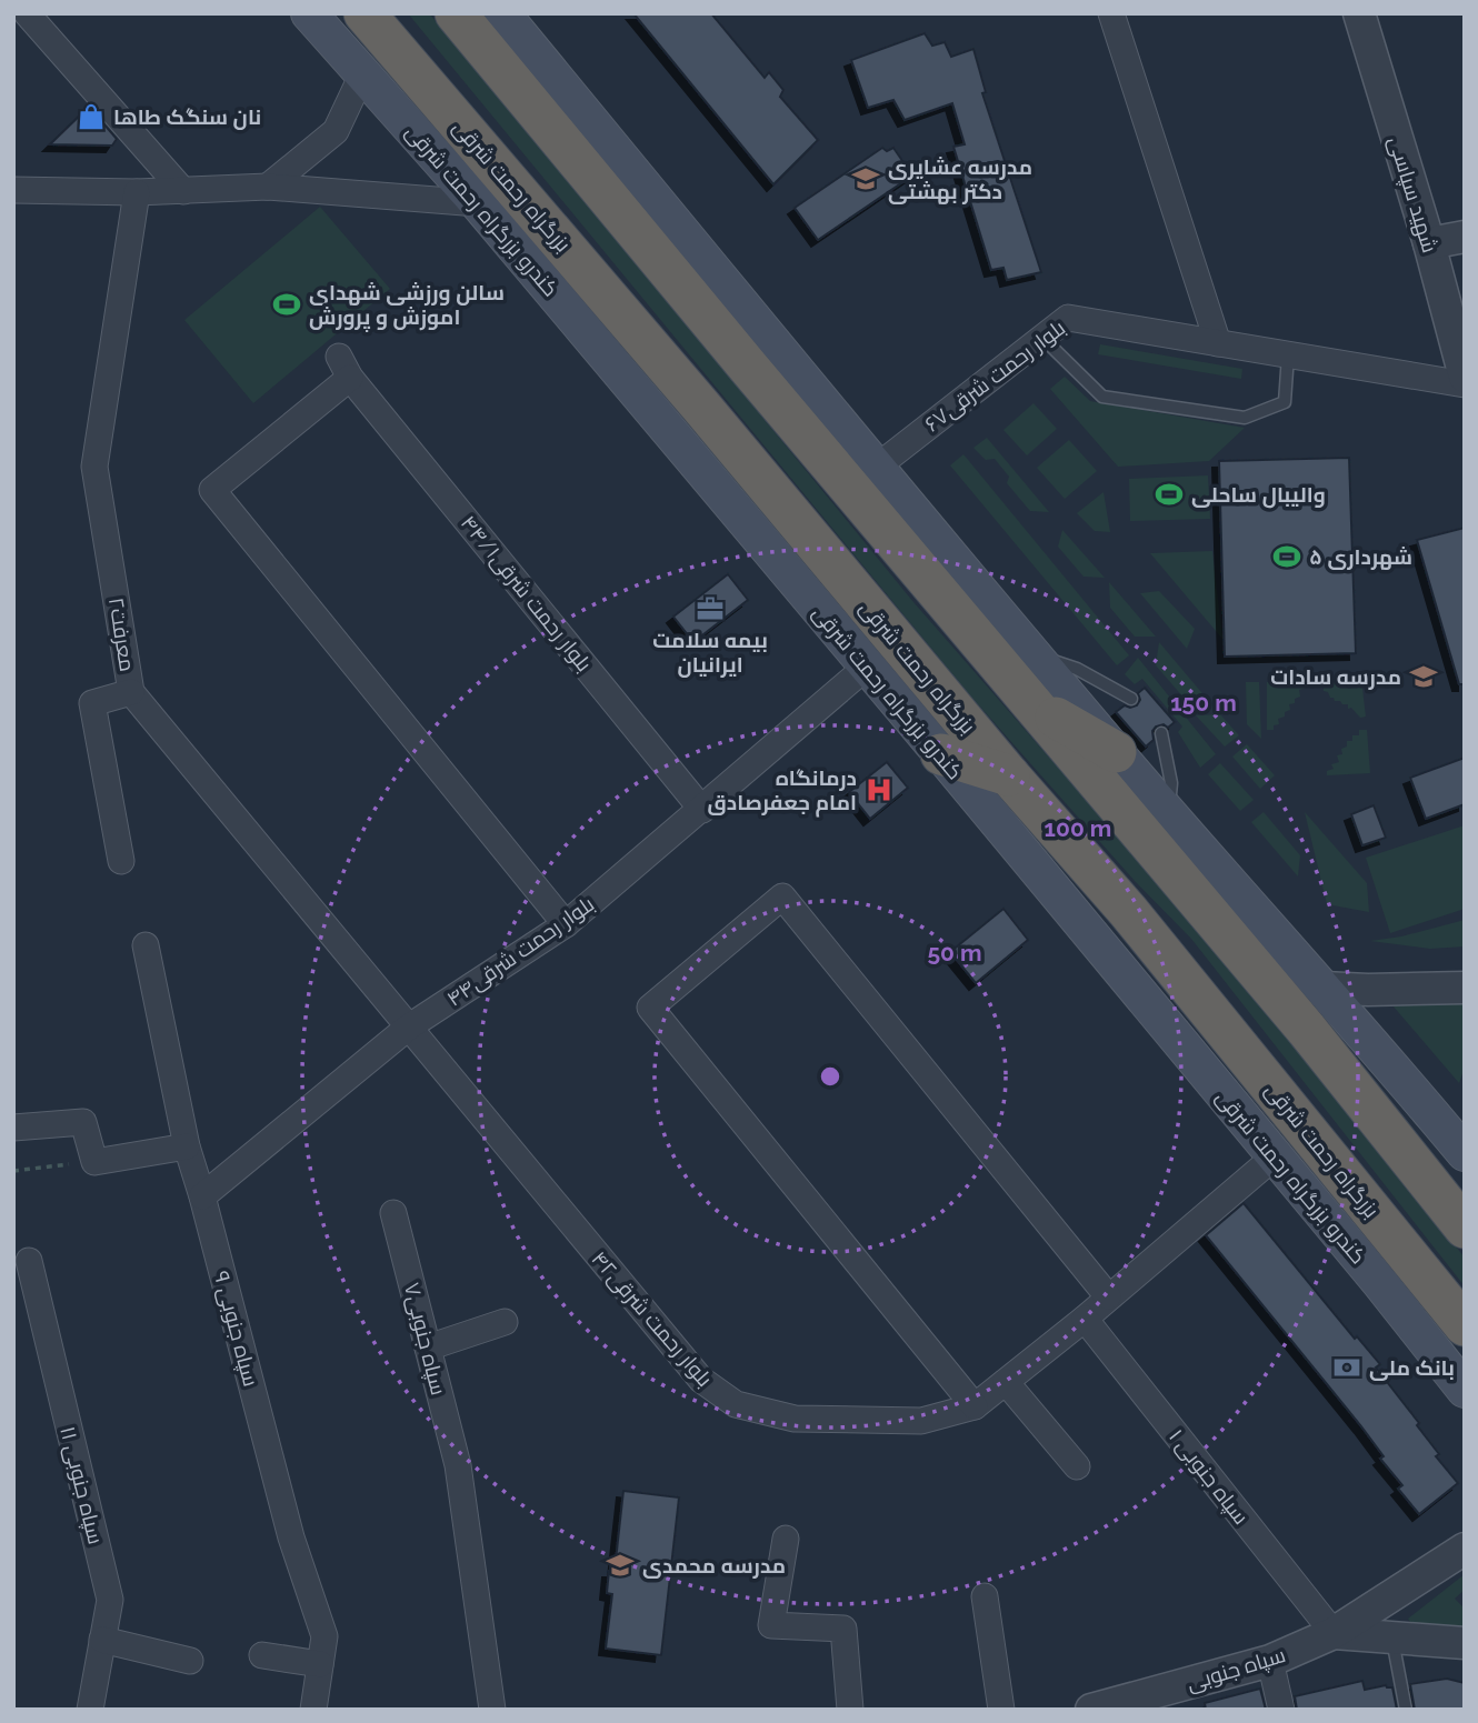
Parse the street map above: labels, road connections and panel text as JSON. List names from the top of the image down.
{
  "streets": {
    "highway": ["بزرگراه رحمت شرقی"],
    "main road": ["کندرو بزرگراه رحمت شرقی"],
    "street": [
      "شهید سپاسی",
      "بلوار رحمت شرقی۶۷",
      "بلوار رحمت شرقی۴۴/۱",
      "معرفت۲",
      "۴۴بلوار رحمت شرقی",
      "بلوار رحمت شرقی۴۲",
      "۹ سپاه جنوبی",
      "سپاه جنوبی۷",
      "۱ سپاه جنوبی",
      "۱۱ سپاه جنوبی",
      "سپاه جنوبی"
    ]
  },
  "crossings": [
    ["کندرو بزرگراه رحمت شرقی", "۴۴بلوار رحمت شرقی"],
    ["کندرو بزرگراه رحمت شرقی", "بلوار رحمت شرقی۴۲"],
    ["بلوار رحمت شرقی۴۴/۱", "۴۴بلوار رحمت شرقی"],
    ["معرفت۲", "۴۴بلوار رحمت شرقی"],
    ["معرفت۲", "بلوار رحمت شرقی۴۲"],
    ["۴۴بلوار رحمت شرقی", "بلوار رحمت شرقی۴۲"],
    ["۴۴بلوار رحمت شرقی", "۹ سپاه جنوبی"],
    ["بلوار رحمت شرقی۴۲", "۱ سپاه جنوبی"],
    ["۱ سپاه جنوبی", "سپاه جنوبی"]
  ],
  "places": {
    "shop": ["نان سنگک طاها"],
    "school or university": ["مدرسه عشایری دکتر بهشتی", "مدرسه سادات", "مدرسه محمدی"],
    "sports": ["سالن ورزشی شهدای اموزش و پرورش", "والیبال ساحلی", "شهرداری ۵"],
    "office": ["بیمه سلامت ایرانیان"],
    "hospital": ["درمانگاه امام جعفرصادق"],
    "bank": ["بانک ملی"]
  },
  "rings": ["150 m", "100 m", "50 m"]
}
